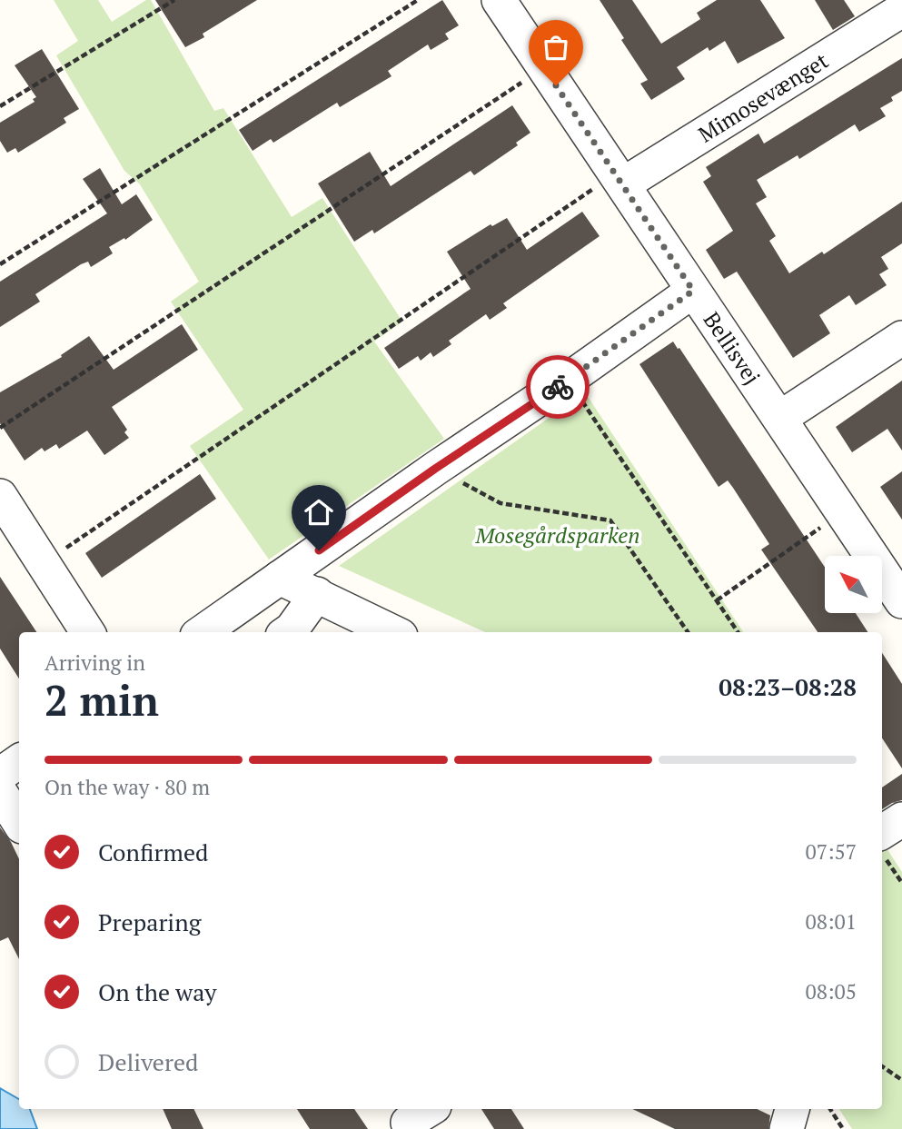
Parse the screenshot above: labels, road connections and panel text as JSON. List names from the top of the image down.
{
  "streets": {
    "street": ["Mimosevænget", "Bellisvej"]
  },
  "crossings": [
    ["Mimosevænget", "Bellisvej"]
  ],
  "parks": ["Mosegårdsparken"],
  "north": "top left",
  "page": {
    "heading": ["2 min", "Arriving in", "08:23–08:28"],
    "bar": "On the way · 80 m",
    "list": [
      ["Confirmed", "07:57"],
      ["Preparing", "08:01"],
      ["On the way", "08:05"],
      "Delivered"
    ]
  }
}
